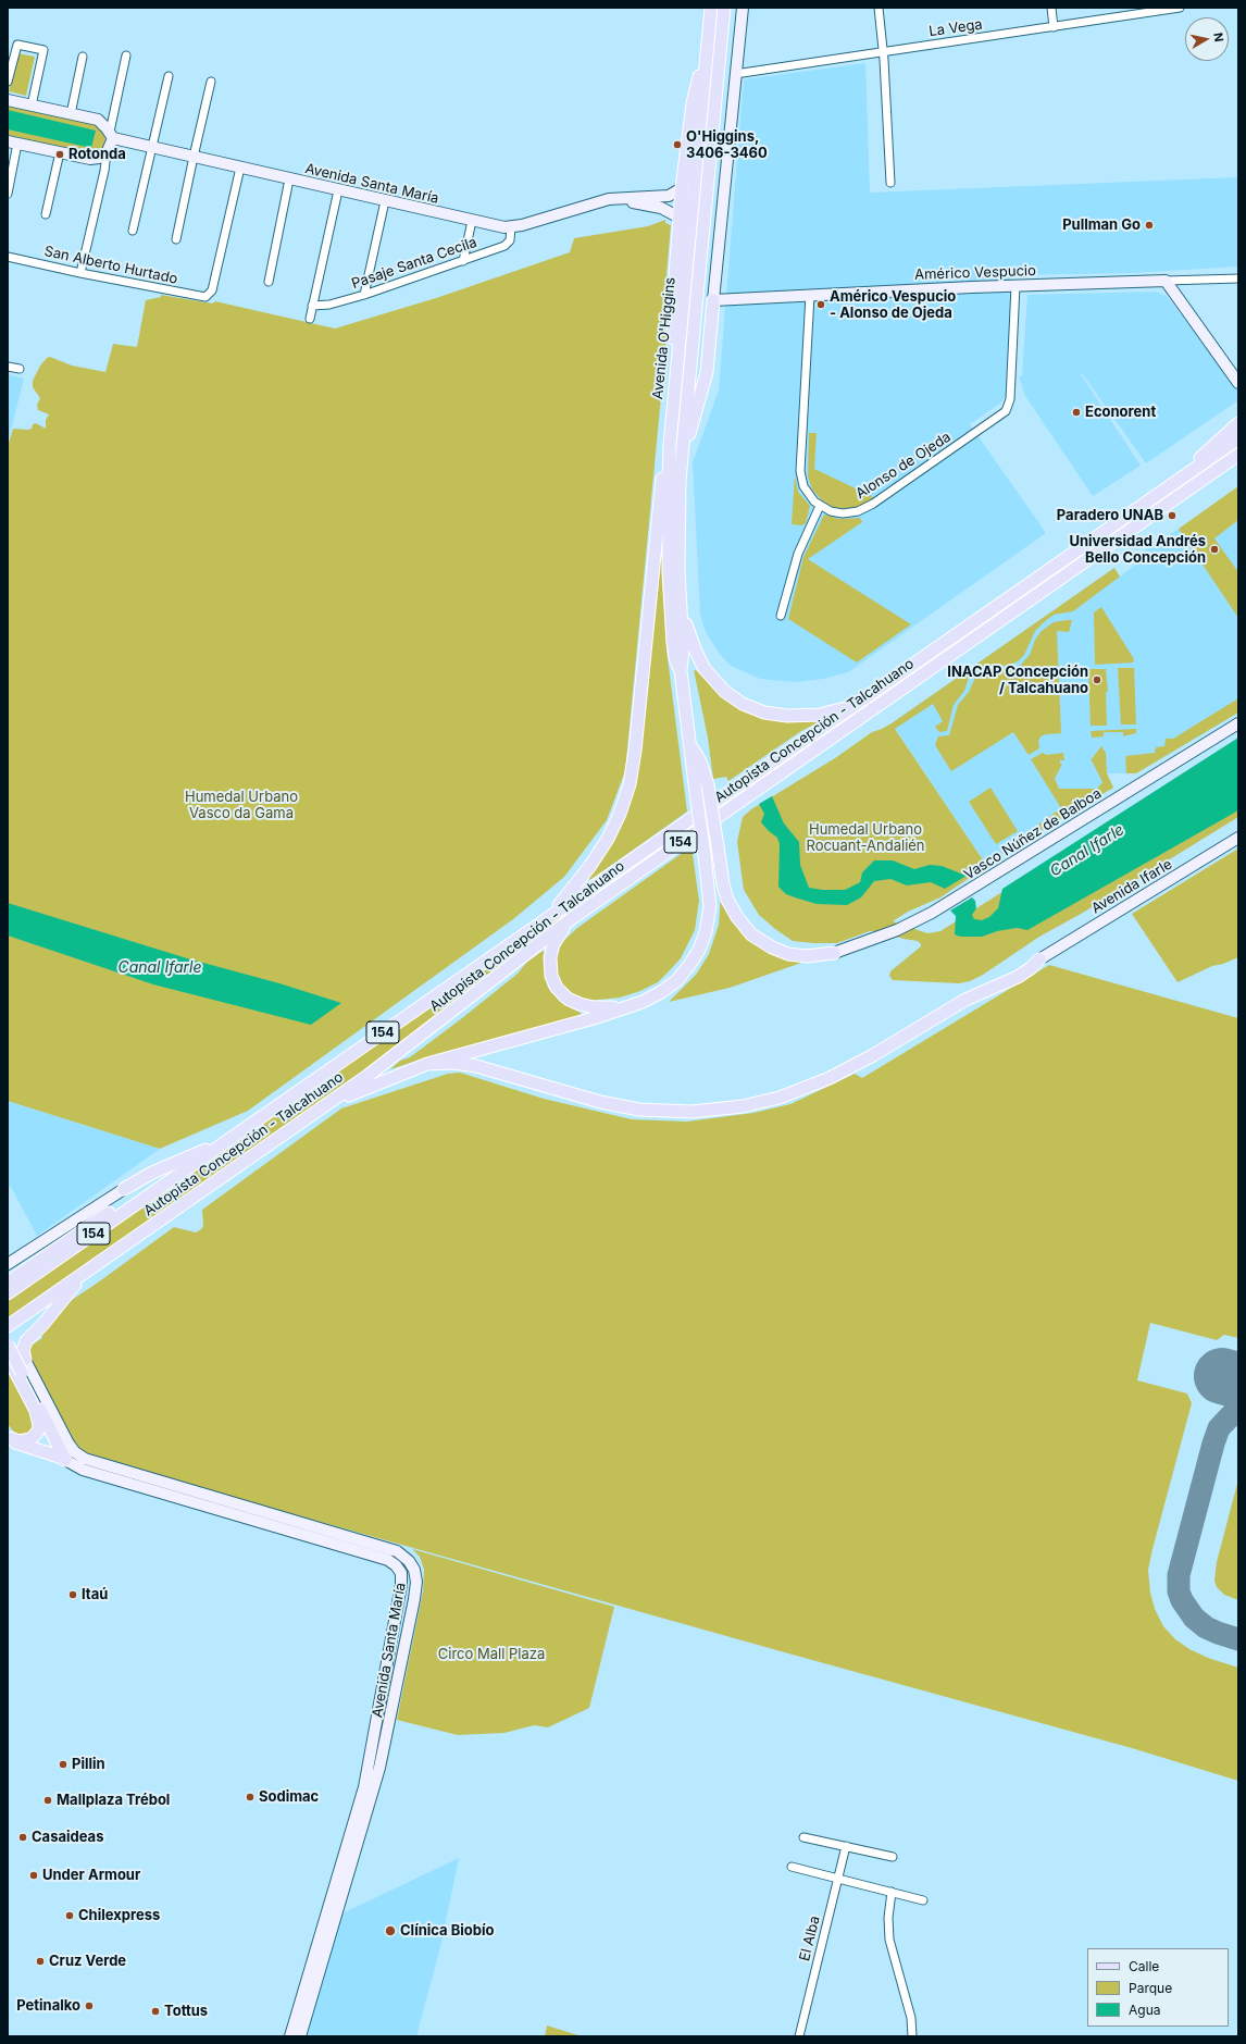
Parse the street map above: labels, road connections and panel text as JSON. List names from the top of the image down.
{
  "streets": {
    "main road": ["Avenida O'Higgins", "Autopista Concepción - Talcahuano", "154"],
    "street": [
      "La Vega",
      "Avenida Santa María",
      "Pasaje Santa Cecila",
      "San Alberto Hurtado",
      "Américo Vespucio",
      "Alonso de Ojeda",
      "Vasco Núñez de Balboa",
      "Avenida Ifarle",
      "El Alba"
    ]
  },
  "crossings": [
    ["Avenida Santa María", "Pasaje Santa Cecila"],
    ["Avenida Santa María", "San Alberto Hurtado"],
    ["Américo Vespucio", "Alonso de Ojeda"]
  ],
  "water": ["Canal Ifarle"],
  "parks": ["Humedal Urbano Vasco da Gama", "Humedal Urbano Rocuant-Andalién", "Circo Mall Plaza"],
  "places": [
    "O'Higgins, 3406-3460",
    "Rotonda",
    "Pullman Go",
    "Américo Vespucio - Alonso de Ojeda",
    "Econorent",
    "Paradero UNAB",
    "Universidad Andrés Bello Concepción",
    "INACAP Concepción / Talcahuano",
    "Itaú",
    "Pillin",
    "Sodimac",
    "Mallplaza Trébol",
    "Casaideas",
    "Under Armour",
    "Chilexpress",
    "Clínica Biobío",
    "Cruz Verde",
    "Petinalko",
    "Tottus"
  ],
  "legend": ["Calle", "Parque", "Agua"],
  "north": "right"
}
